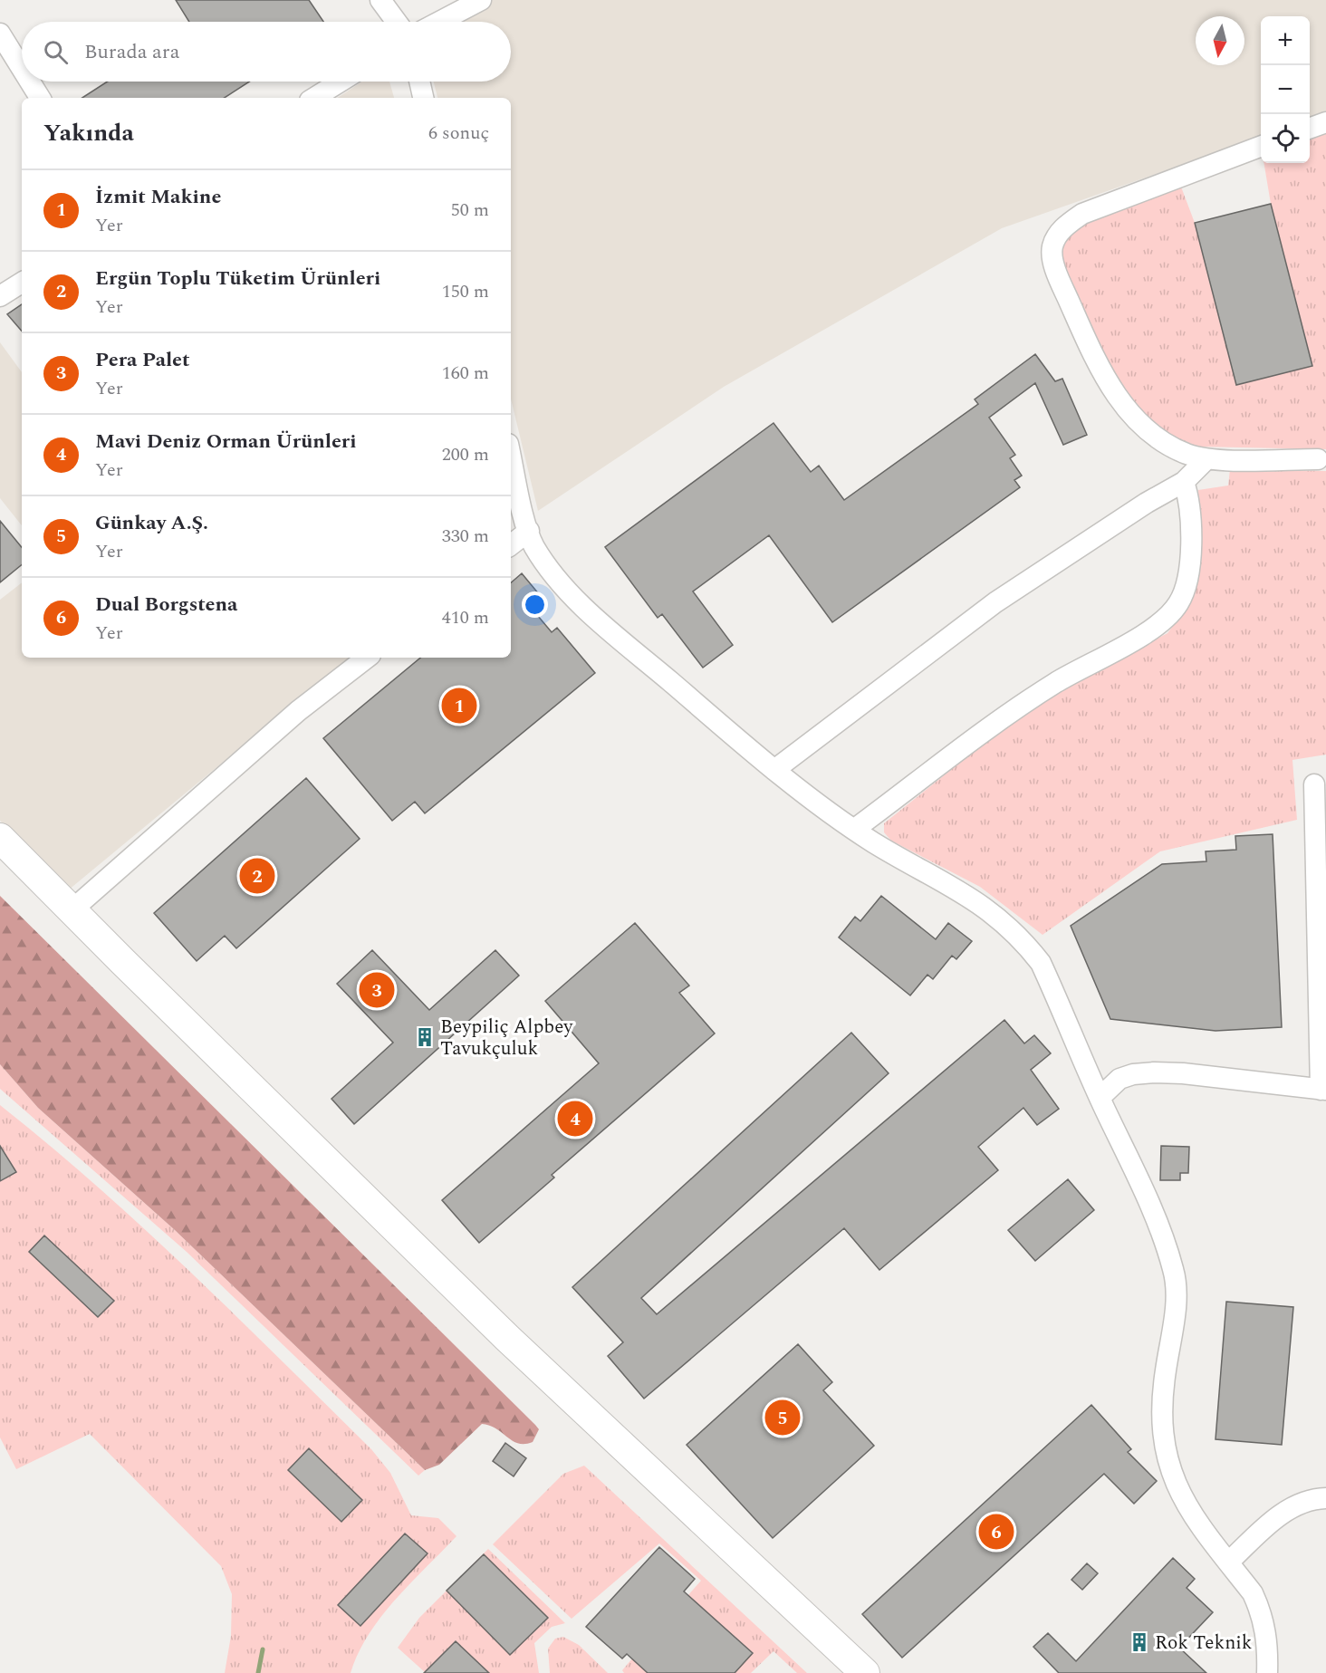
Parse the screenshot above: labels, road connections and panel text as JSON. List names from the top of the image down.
{
  "places": {
    "building": ["Beypiliç Alpbey Tavukçuluk", "Rok Teknik"]
  },
  "north": "bottom",
  "page": {
    "map_buttons": ["+", "−"],
    "search": "Burada ara",
    "heading": ["Yakında", "6 sonuç"],
    "list": [
      {
        "mark": "1",
        "name": "İzmit Makine",
        "note": "Yer",
        "value": "50 m"
      },
      {
        "mark": "2",
        "name": "Ergün Toplu Tüketim Ürünleri",
        "note": "Yer",
        "value": "150 m"
      },
      {
        "mark": "3",
        "name": "Pera Palet",
        "note": "Yer",
        "value": "160 m"
      },
      {
        "mark": "4",
        "name": "Mavi Deniz Orman Ürünleri",
        "note": "Yer",
        "value": "200 m"
      },
      {
        "mark": "5",
        "name": "Günkay A.Ş.",
        "note": "Yer",
        "value": "330 m"
      },
      {
        "mark": "6",
        "name": "Dual Borgstena",
        "note": "Yer",
        "value": "410 m"
      }
    ],
    "pins": [
      "1",
      "2",
      "3",
      "4",
      "5",
      "6"
    ]
  }
}
